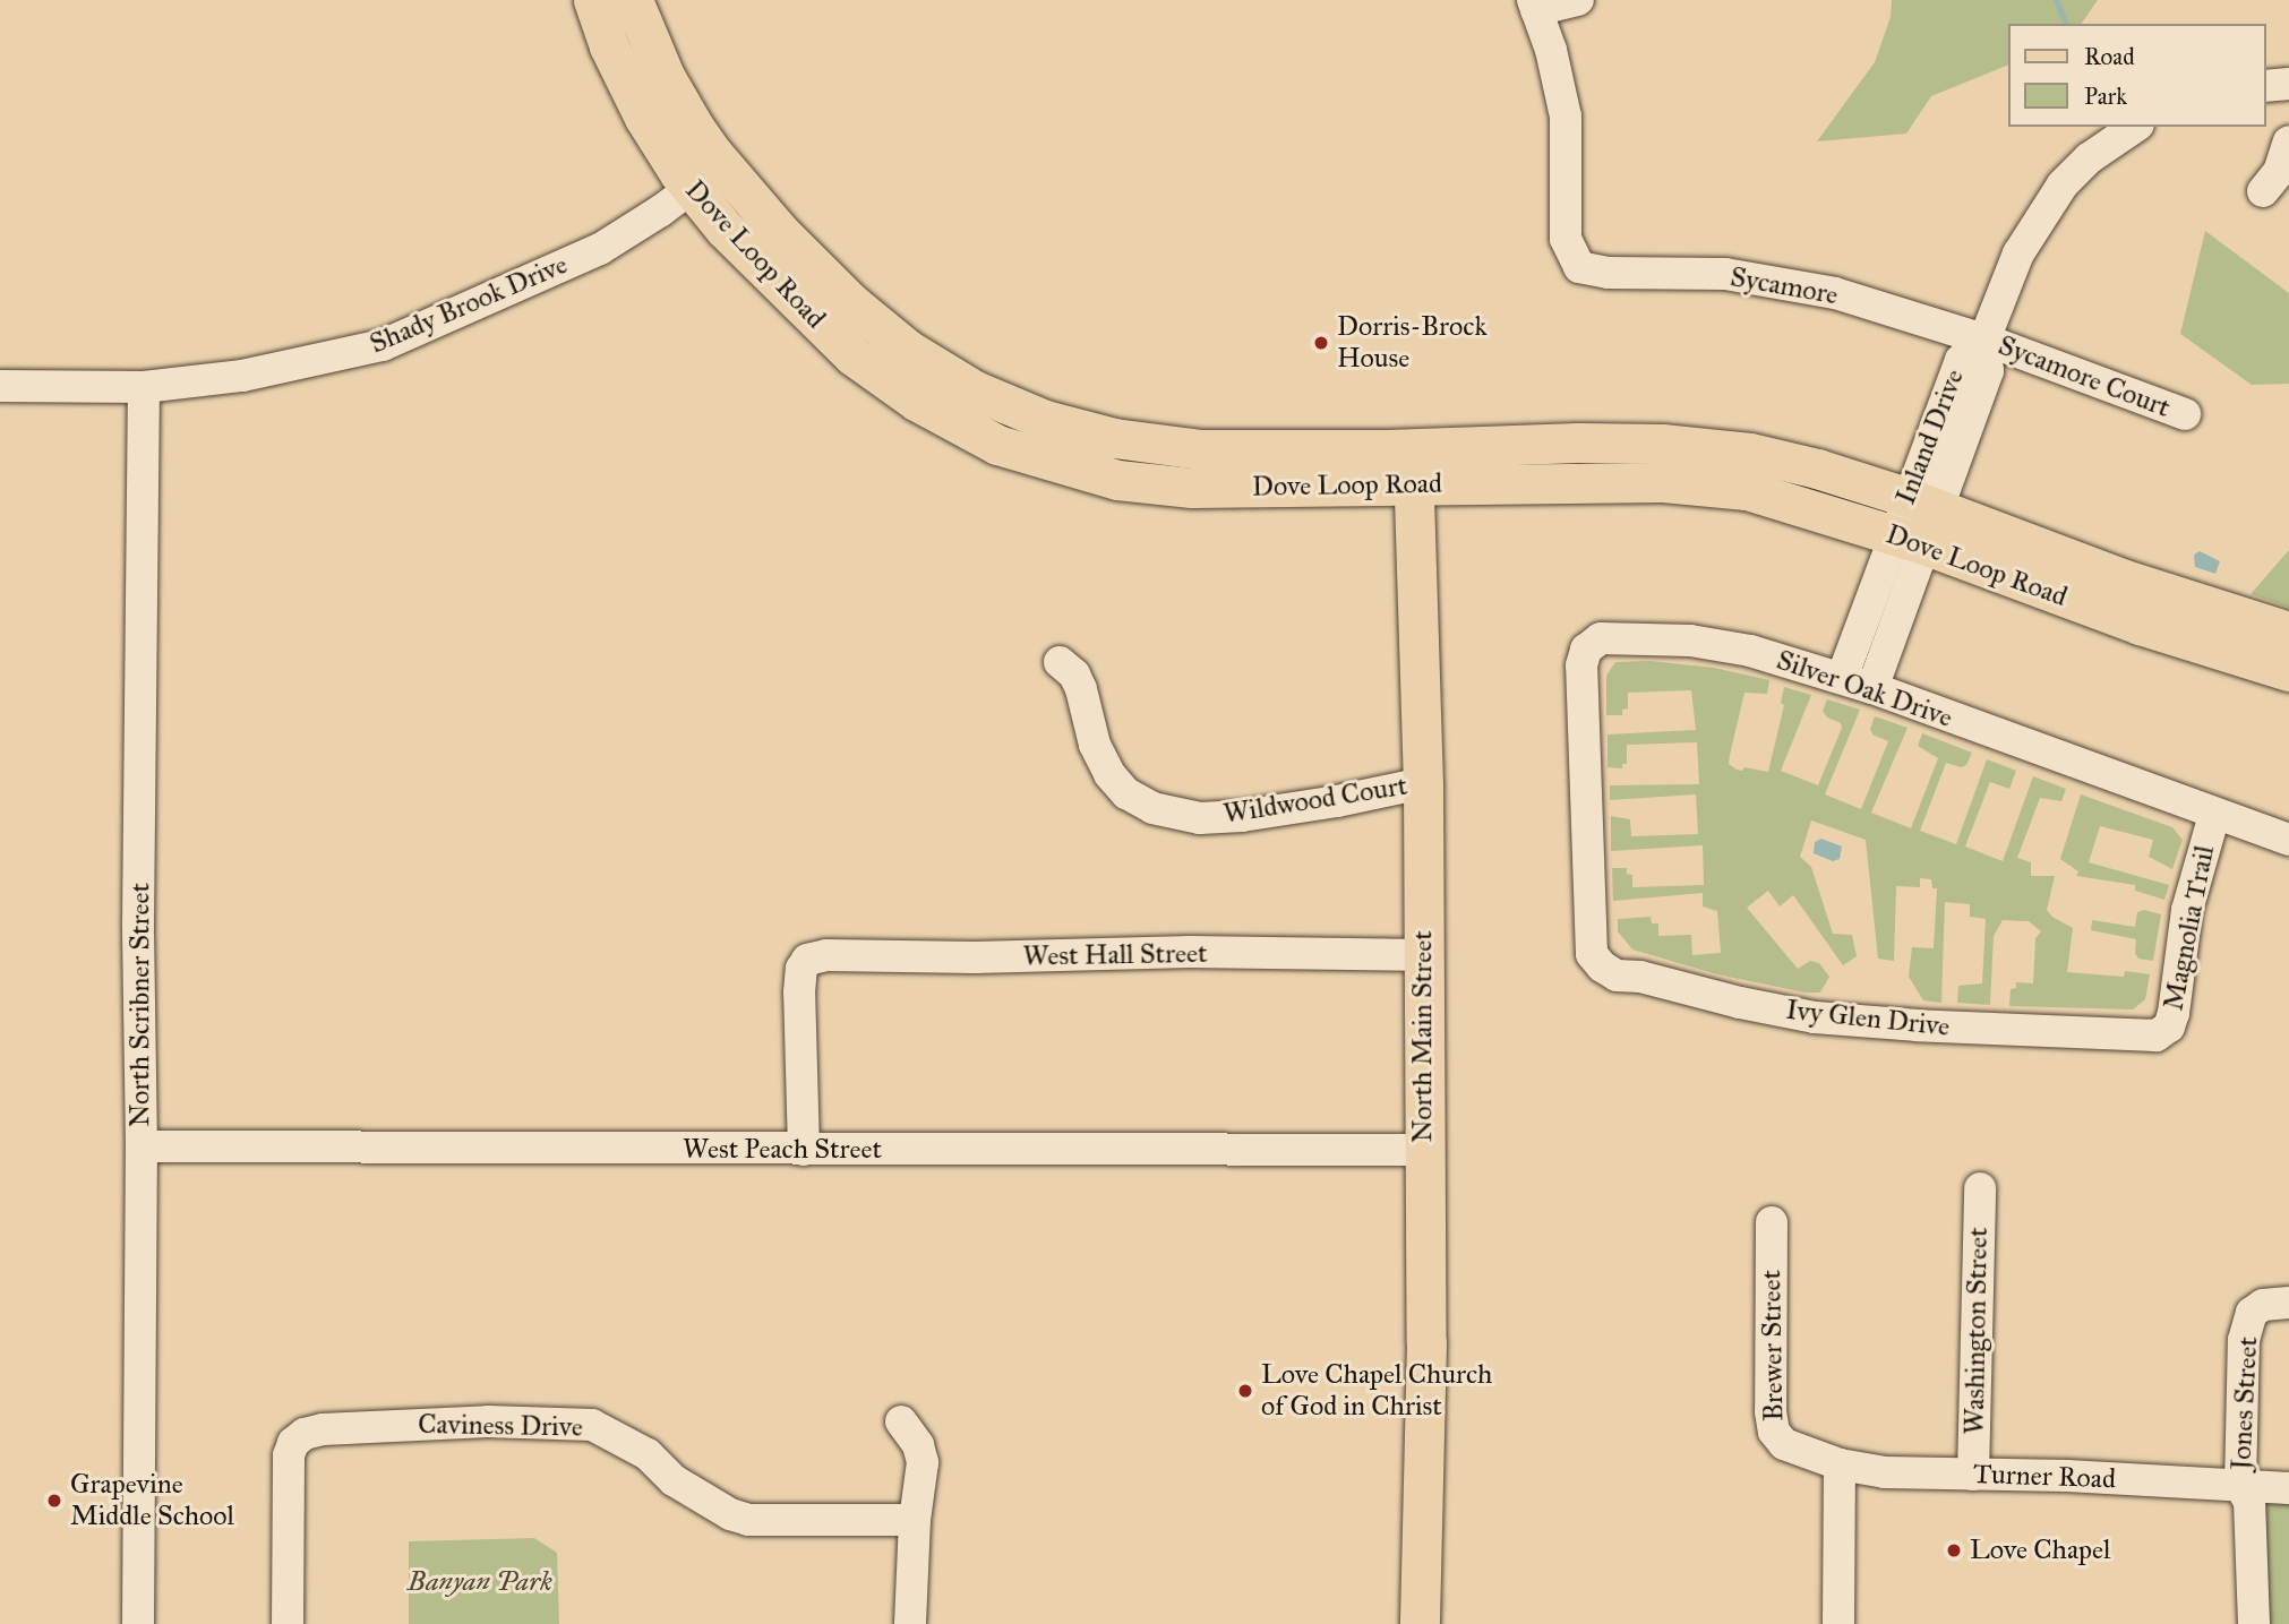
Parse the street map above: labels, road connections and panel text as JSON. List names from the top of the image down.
{
  "streets": {
    "main road": ["Dove Loop Road", "North Main Street"],
    "street": [
      "Sycamore",
      "Shady Brook Drive",
      "Sycamore Court",
      "Inland Drive",
      "Silver Oak Drive",
      "Wildwood Court",
      "Magnolia Trail",
      "West Hall Street",
      "North Scribner Street",
      "Ivy Glen Drive",
      "West Peach Street",
      "Washington Street",
      "Brewer Street",
      "Jones Street",
      "Caviness Drive",
      "Turner Road"
    ]
  },
  "crossings": [
    ["Dove Loop Road", "Shady Brook Drive"],
    ["Dove Loop Road", "Inland Drive"],
    ["Dove Loop Road", "North Main Street"],
    ["Sycamore", "Sycamore Court"],
    ["Sycamore", "Inland Drive"],
    ["Shady Brook Drive", "North Scribner Street"],
    ["Sycamore Court", "Inland Drive"],
    ["Inland Drive", "Silver Oak Drive"],
    ["Silver Oak Drive", "Magnolia Trail"],
    ["Silver Oak Drive", "Ivy Glen Drive"],
    ["Wildwood Court", "North Main Street"],
    ["Magnolia Trail", "Ivy Glen Drive"],
    ["West Hall Street", "North Main Street"],
    ["West Hall Street", "West Peach Street"],
    ["North Scribner Street", "West Peach Street"],
    ["North Main Street", "West Peach Street"],
    ["Washington Street", "Turner Road"],
    ["Brewer Street", "Turner Road"],
    ["Jones Street", "Turner Road"]
  ],
  "parks": ["Banyan Park"],
  "places": [
    "Dorris-Brock House",
    "Love Chapel Church of God in Christ",
    "Grapevine Middle School",
    "Love Chapel"
  ],
  "legend": ["Road", "Park"]
}
